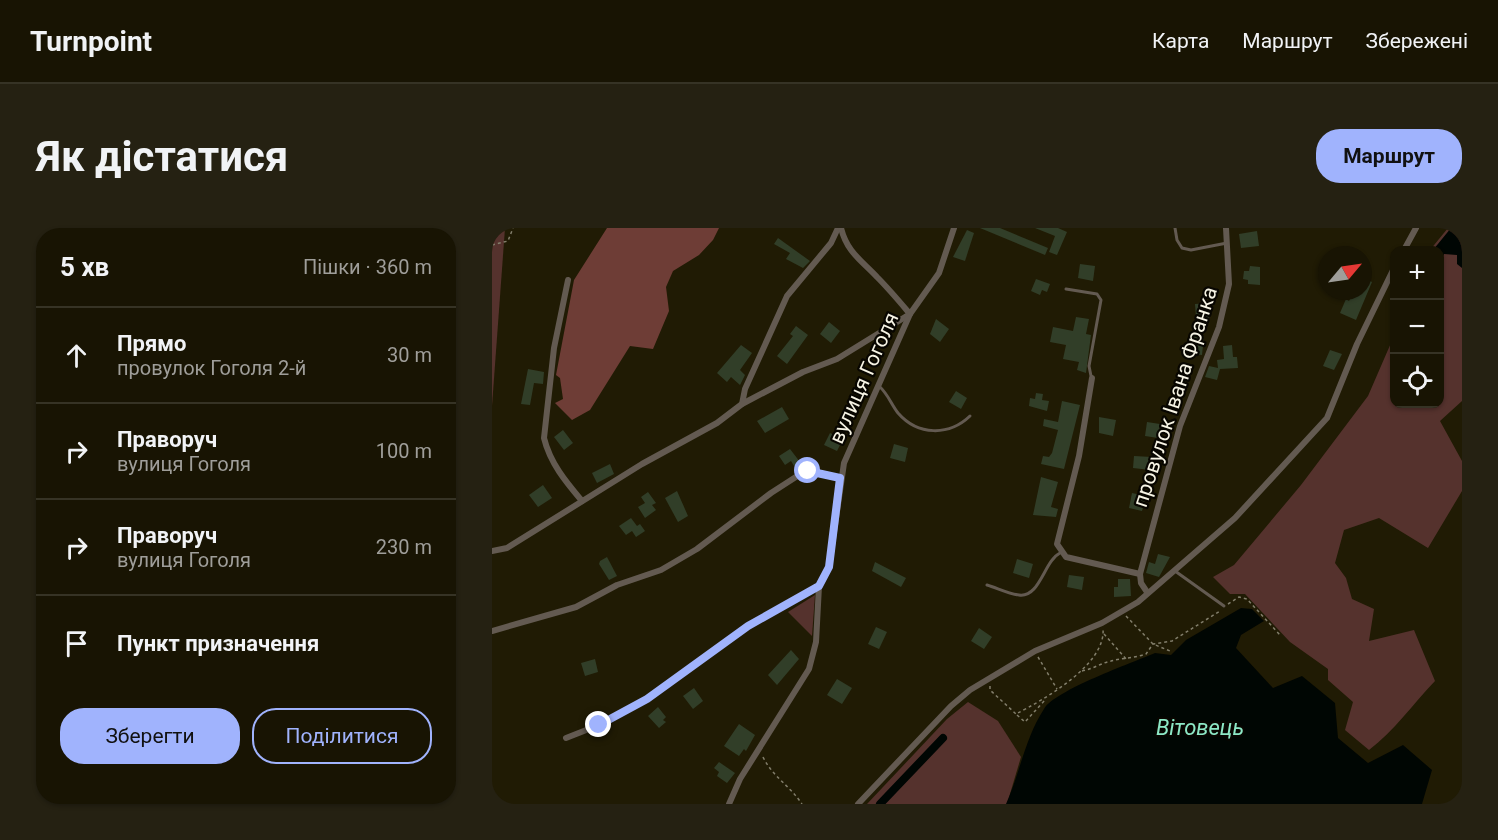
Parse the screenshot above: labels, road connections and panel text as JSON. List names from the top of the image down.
{
  "streets": {
    "street": ["вулиця Гоголя", "провулок Івана Франка"]
  },
  "water": ["Вітовець"],
  "north": "top right",
  "page": {
    "header": "Turnpoint",
    "nav": ["Карта", "Маршрут", "Збережені"],
    "buttons": [
      "Маршрут",
      ["Зберегти", "Поділитися"]
    ],
    "title": "Як дістатися",
    "heading": ["5 хв", "Пішки · 360 m"],
    "map_buttons": ["+", "−"],
    "list": [
      ["Прямо", "провулок Гоголя 2-й", "30 m"],
      ["Праворуч", "вулиця Гоголя", "100 m"],
      ["Праворуч", "вулиця Гоголя", "230 m"],
      "Пункт призначення"
    ]
  }
}
